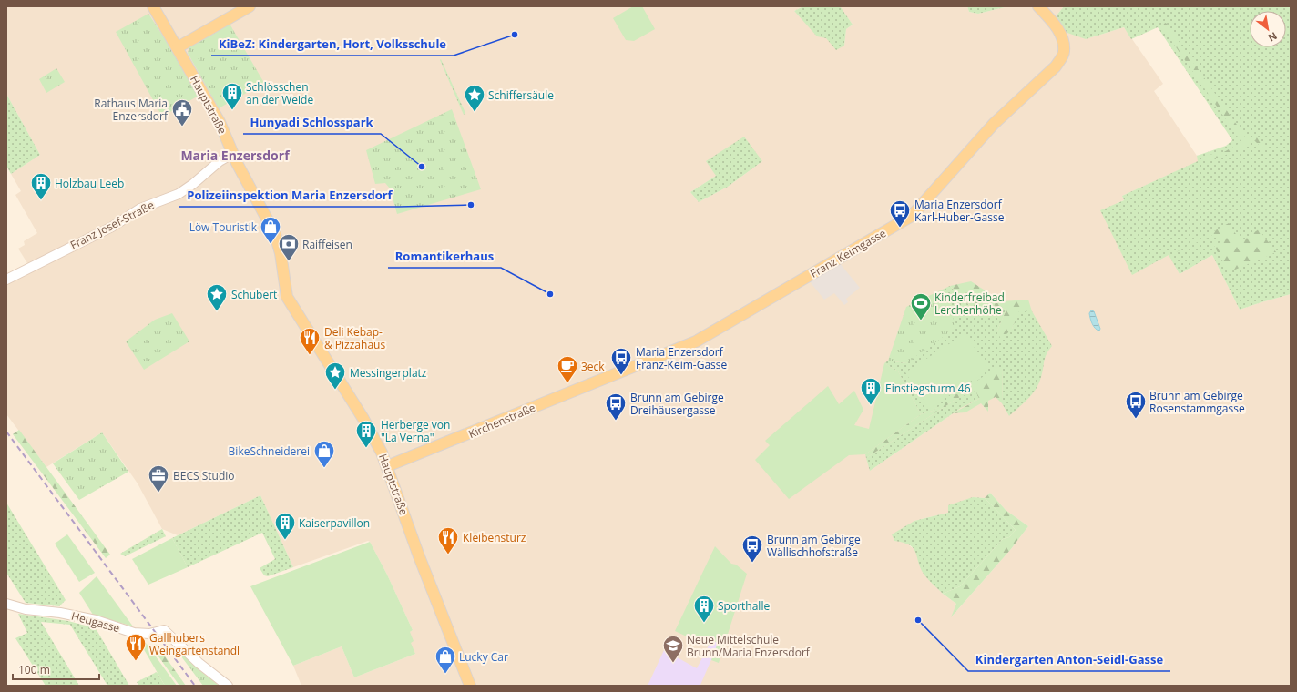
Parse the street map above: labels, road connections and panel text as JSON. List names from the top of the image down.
{
  "streets": {
    "main road": ["Hauptstraße", "Franz Keimgasse", "Kirchenstraße"],
    "street": ["Franz Josef-Straße", "Heugasse"]
  },
  "crossings": [
    ["Hauptstraße", "Franz Josef-Straße"],
    ["Hauptstraße", "Kirchenstraße"],
    ["Franz Keimgasse", "Kirchenstraße"]
  ],
  "districts": ["Maria Enzersdorf"],
  "places": {
    "other": [
      "KiBeZ: Kindergarten, Hort, Volksschule",
      "Hunyadi Schlosspark",
      "Polizeiinspektion Maria Enzersdorf",
      "Romantikerhaus",
      "Kindergarten Anton-Seidl-Gasse"
    ],
    "building": [
      "Schlösschen an der Weide",
      "Holzbau Leeb",
      "Einstiegsturm 46",
      "Herberge von \"La Verna\"",
      "Kaiserpavillon",
      "Sporthalle"
    ],
    "place": ["Schiffersäule", "Schubert", "Messingerplatz"],
    "public building": ["Rathaus Maria Enzersdorf"],
    "bus stop": [
      "Maria Enzersdorf Karl-Huber-Gasse",
      "Maria Enzersdorf Franz-Keim-Gasse",
      "Brunn am Gebirge Rosenstammgasse",
      "Brunn am Gebirge Dreihäusergasse",
      "Brunn am Gebirge Wällischhofstraße"
    ],
    "shop": ["Löw Touristik", "BikeSchneiderei", "Lucky Car"],
    "bank": ["Raiffeisen"],
    "sports": ["Kinderfreibad Lerchenhöhe"],
    "restaurant": ["Deli Kebap- & Pizzahaus", "Kleibensturz", "Gallhubers Weingartenstandl"],
    "cafe": ["3eck"],
    "office": ["BECS Studio"],
    "school or university": ["Neue Mittelschule Brunn/Maria Enzersdorf"]
  },
  "scale_bar": "100 m",
  "north": "bottom right"
}
